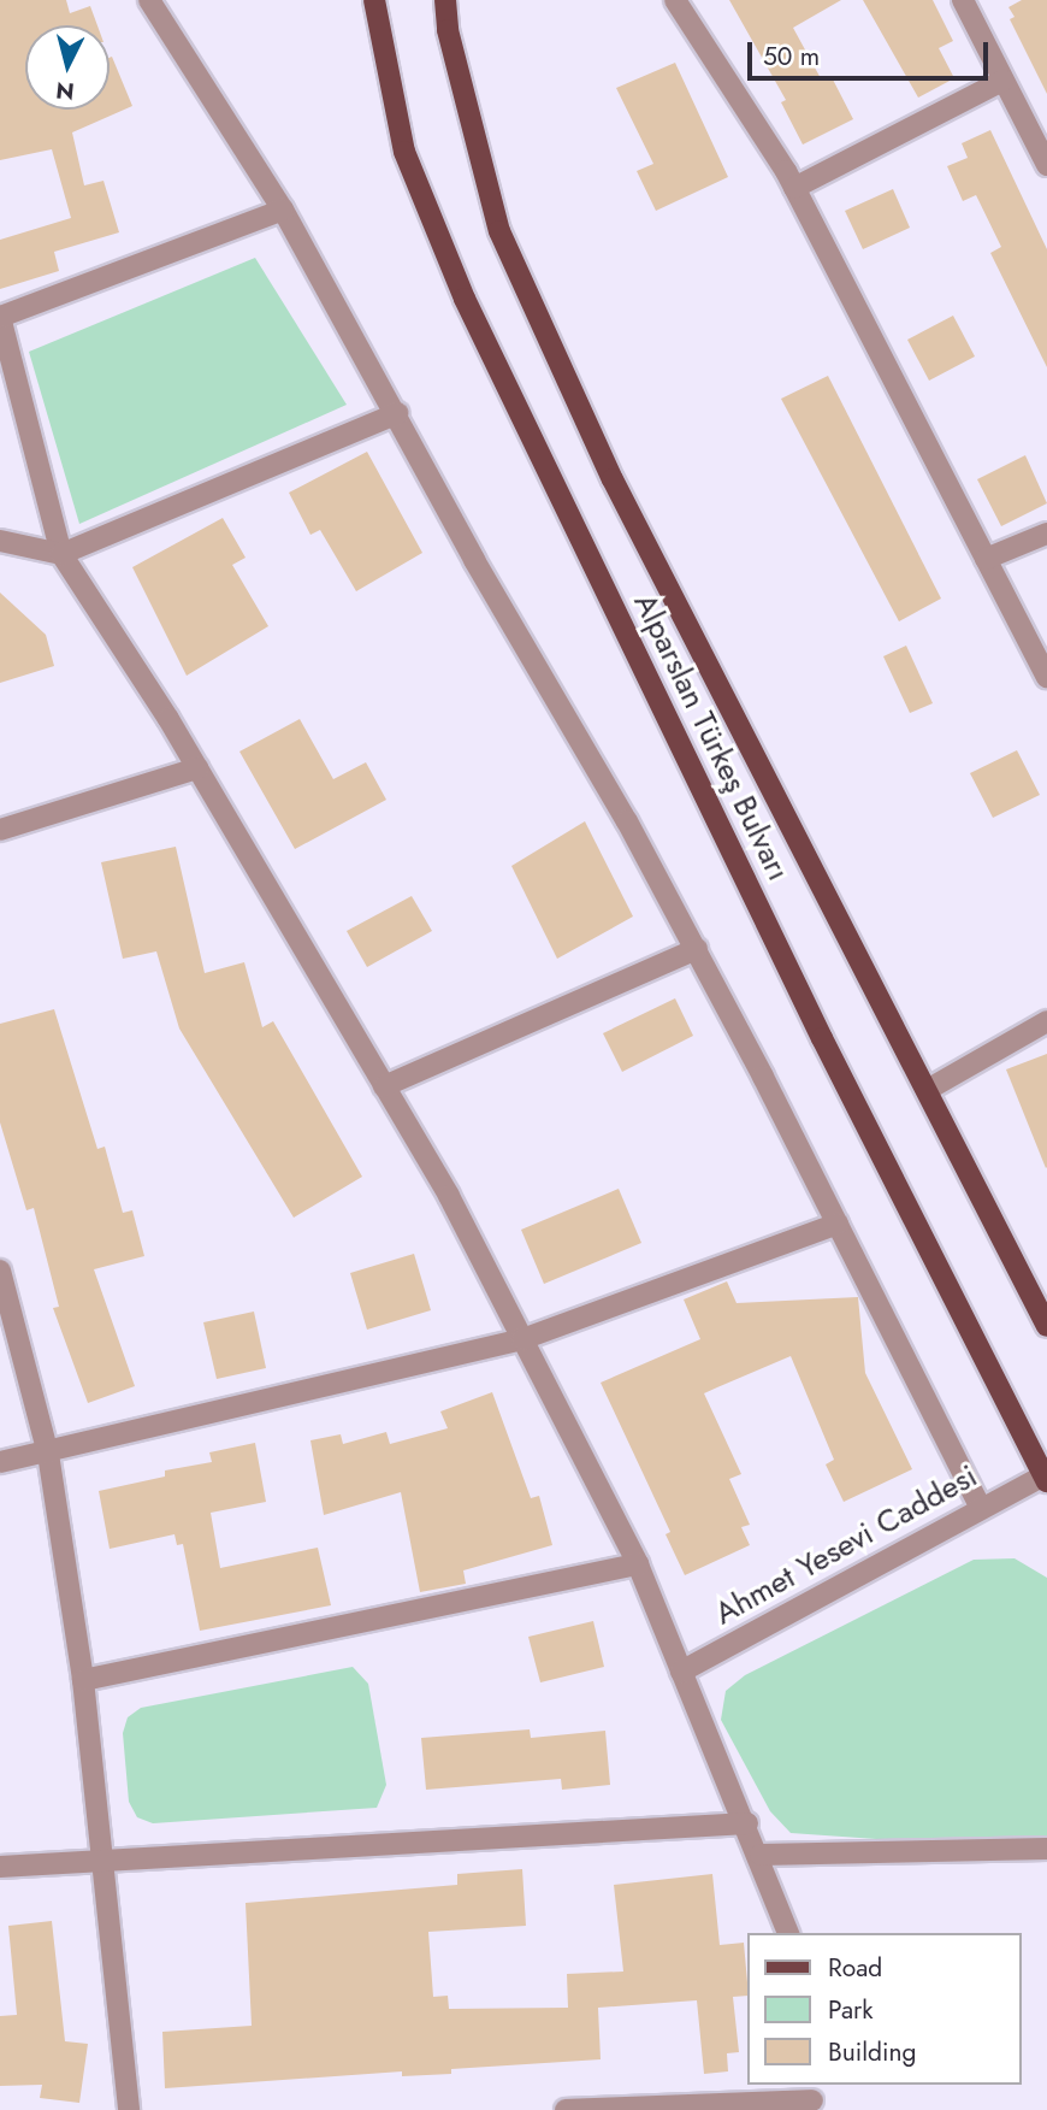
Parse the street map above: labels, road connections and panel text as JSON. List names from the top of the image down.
{
  "streets": {
    "main road": ["Alparslan Türkeş Bulvarı"],
    "street": ["Ahmet Yesevi Caddesi"]
  },
  "crossings": [
    ["Alparslan Türkeş Bulvarı", "Ahmet Yesevi Caddesi"]
  ],
  "legend": ["Road", "Park", "Building"],
  "scale_bar": "50 m",
  "north": "bottom"
}
